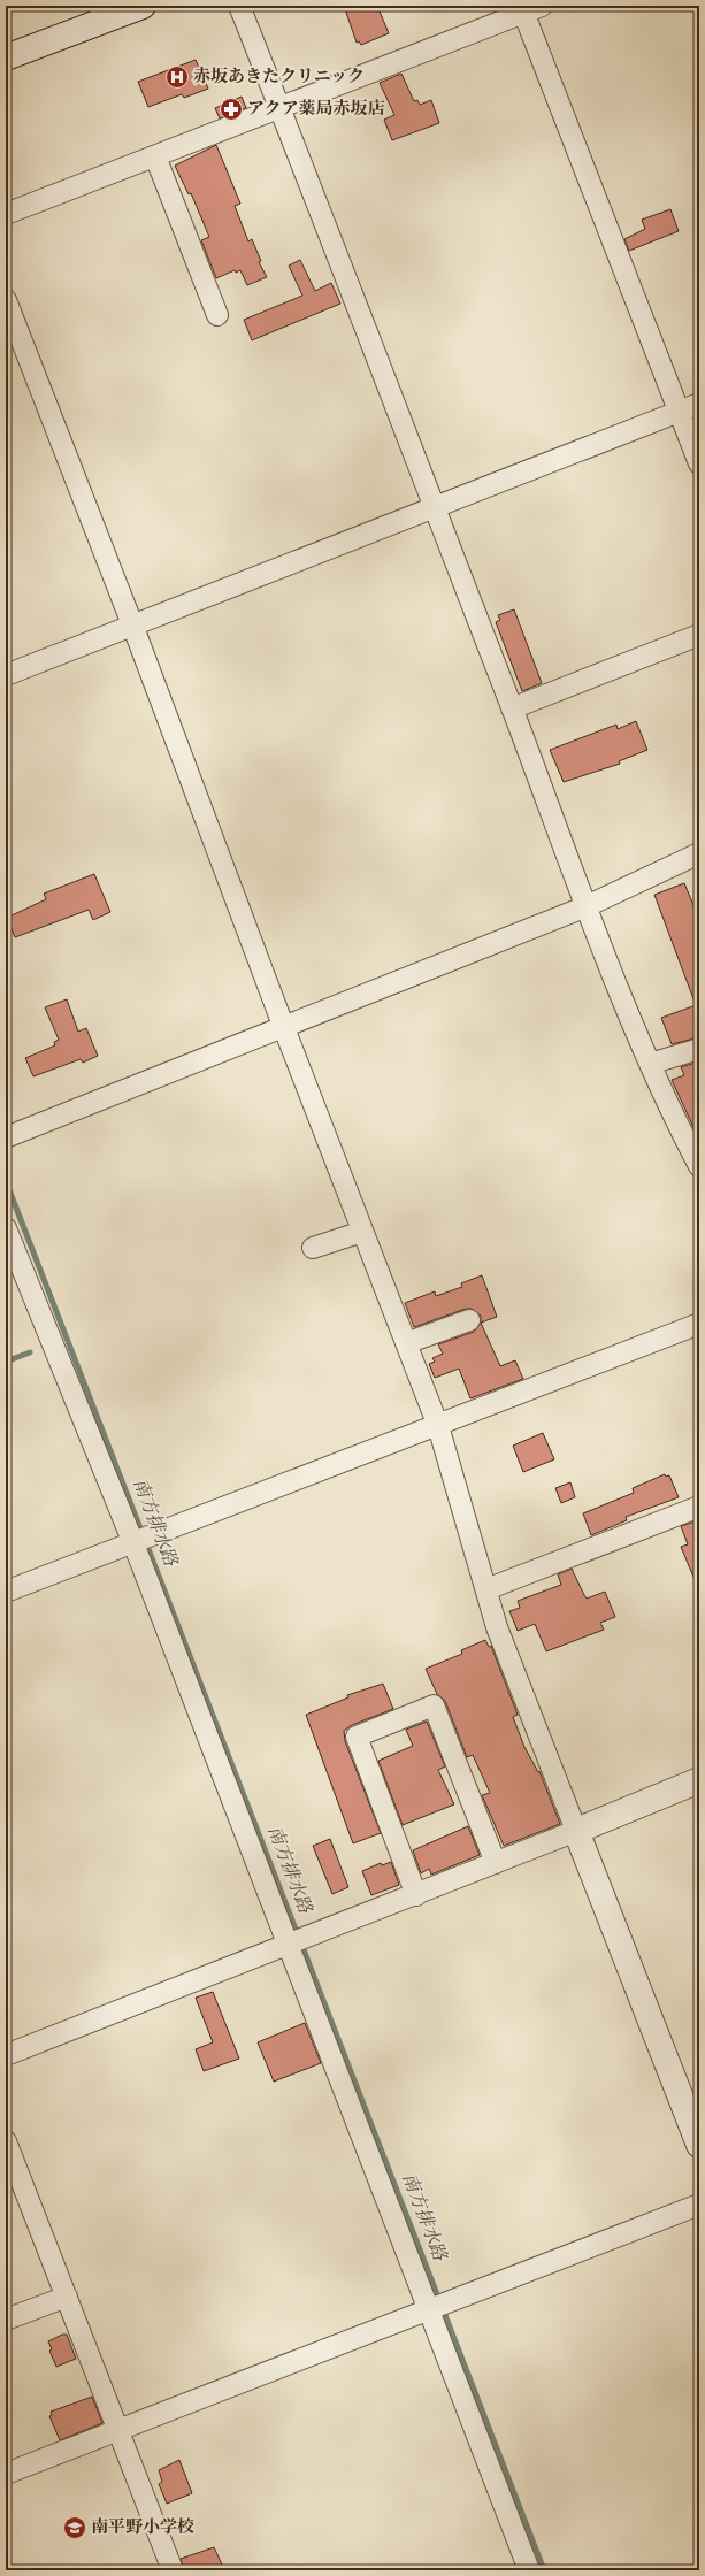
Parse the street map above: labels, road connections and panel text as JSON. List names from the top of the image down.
{
  "water": ["南方排水路"],
  "places": {
    "hospital": ["赤坂あきたクリニック"],
    "pharmacy": ["アクア薬局赤坂店"],
    "school or university": ["南平野小学校"]
  }
}
